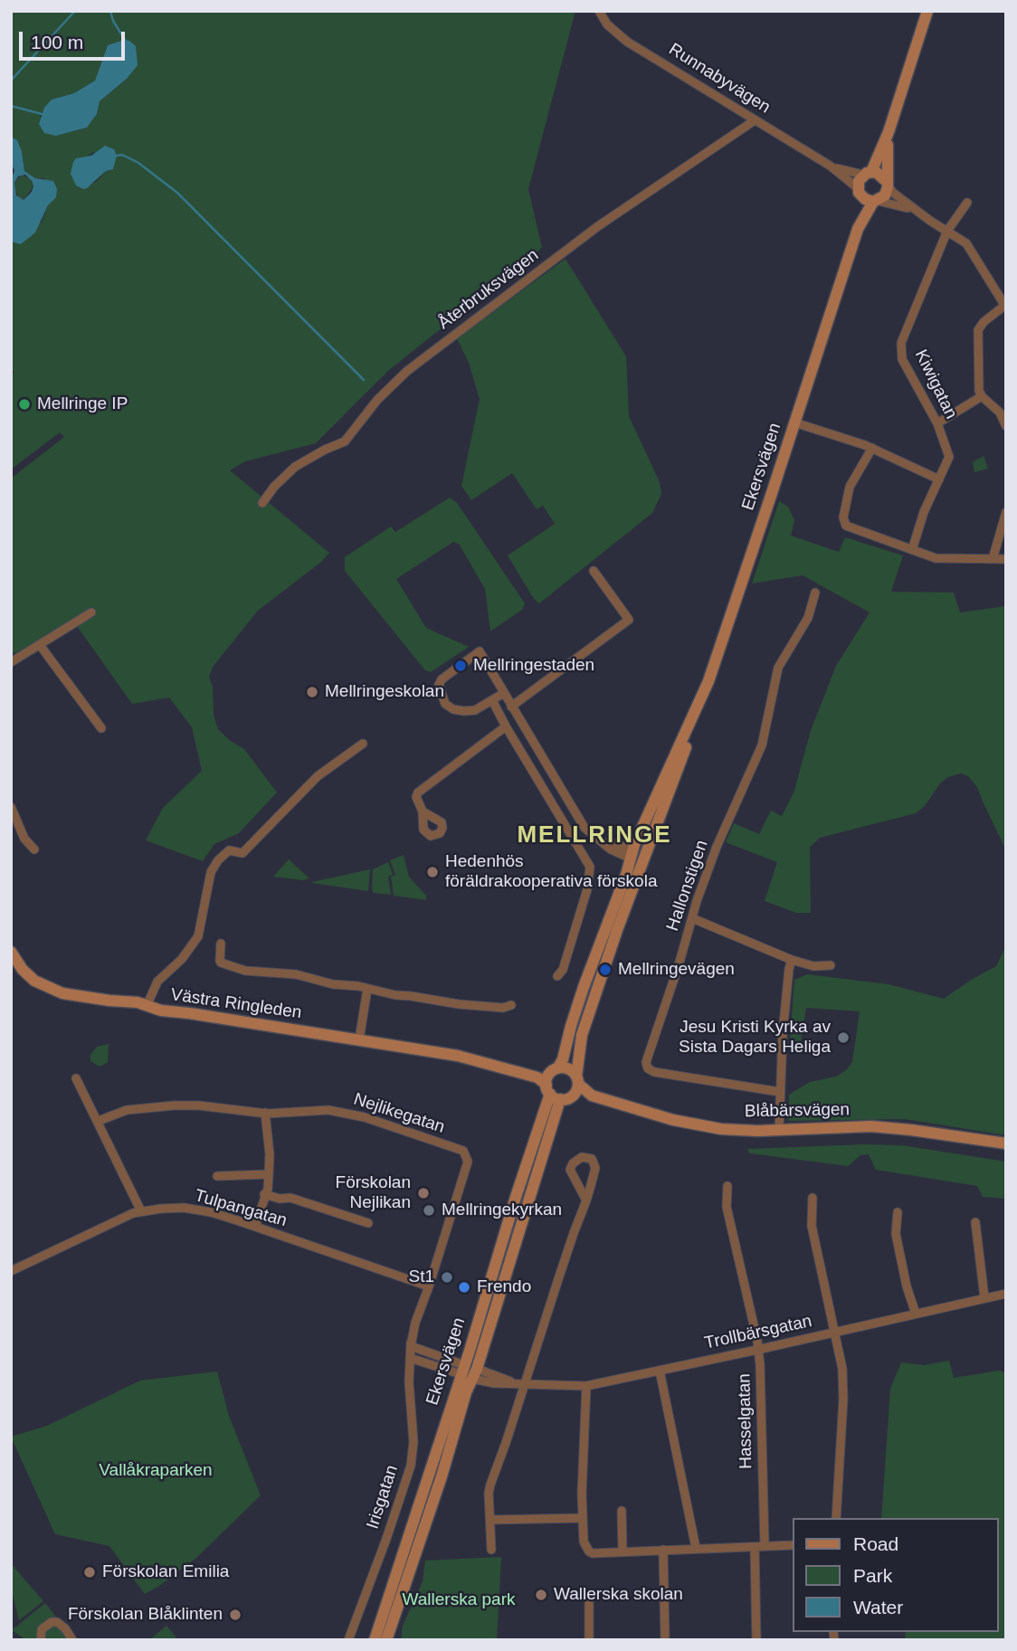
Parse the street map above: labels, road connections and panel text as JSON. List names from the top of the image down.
{
  "streets": {
    "main road": ["Ekersvägen", "Västra Ringleden", "Blåbärsvägen"],
    "street": [
      "Runnabyvägen",
      "Återbruksvägen",
      "Kiwigatan",
      "Hallonstigen",
      "Nejlikegatan",
      "Tulpangatan",
      "Trollbärsgatan",
      "Hasselgatan",
      "Irisgatan"
    ]
  },
  "crossings": [
    ["Runnabyvägen", "Återbruksvägen"],
    ["Runnabyvägen", "Ekersvägen"],
    ["Ekersvägen", "Västra Ringleden"],
    ["Ekersvägen", "Blåbärsvägen"],
    ["Ekersvägen", "Trollbärsgatan"],
    ["Västra Ringleden", "Blåbärsvägen"],
    ["Nejlikegatan", "Tulpangatan"],
    ["Nejlikegatan", "Irisgatan"],
    ["Trollbärsgatan", "Hasselgatan"]
  ],
  "districts": ["MELLRINGE"],
  "parks": ["Vallåkraparken", "Wallerska park"],
  "places": [
    "Mellringe IP",
    "Mellringestaden",
    "Mellringeskolan",
    "Hedenhös föräldrakooperativa förskola",
    "Mellringevägen",
    "Jesu Kristi Kyrka av Sista Dagars Heliga",
    "Förskolan Nejlikan",
    "Mellringekyrkan",
    "St1",
    "Frendo",
    "Förskolan Emilia",
    "Wallerska skolan",
    "Förskolan Blåklinten"
  ],
  "legend": ["Road", "Park", "Water"],
  "scale_bar": "100 m"
}
